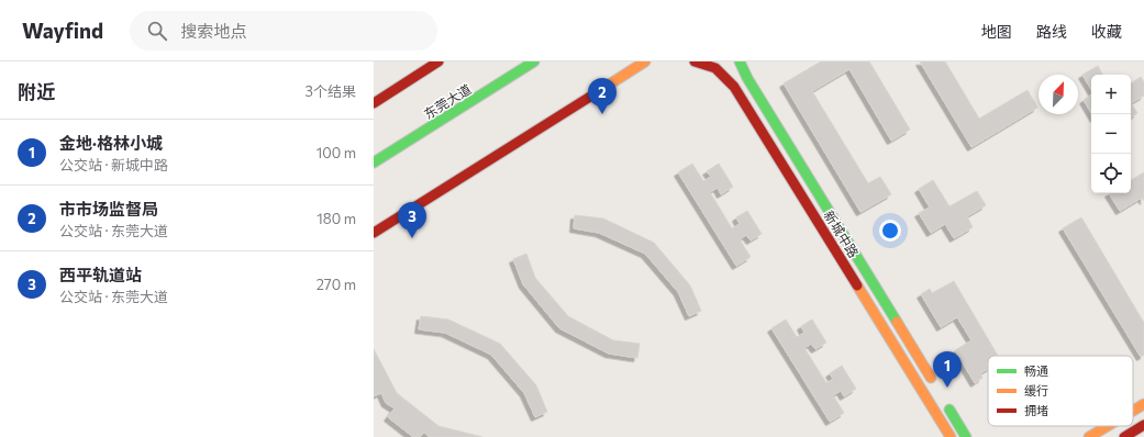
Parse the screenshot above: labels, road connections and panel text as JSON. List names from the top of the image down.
{
  "streets": {
    "main road": ["东莞大道", "新城中路"]
  },
  "legend": ["畅通", "缓行", "拥堵"],
  "north": "top right",
  "page": {
    "header": "Wayfind",
    "search": "搜索地点",
    "nav": ["地图", "路线", "收藏"],
    "heading": ["附近", "3个结果"],
    "map_buttons": ["+", "−"],
    "pins": ["2", "3", "1"],
    "list": [
      {
        "mark": "1",
        "name": "金地·格林小城",
        "note": "公交站 · 新城中路",
        "value": "100 m"
      },
      {
        "mark": "2",
        "name": "市市场监督局",
        "note": "公交站 · 东莞大道",
        "value": "180 m"
      },
      {
        "mark": "3",
        "name": "西平轨道站",
        "note": "公交站 · 东莞大道",
        "value": "270 m"
      }
    ]
  }
}
